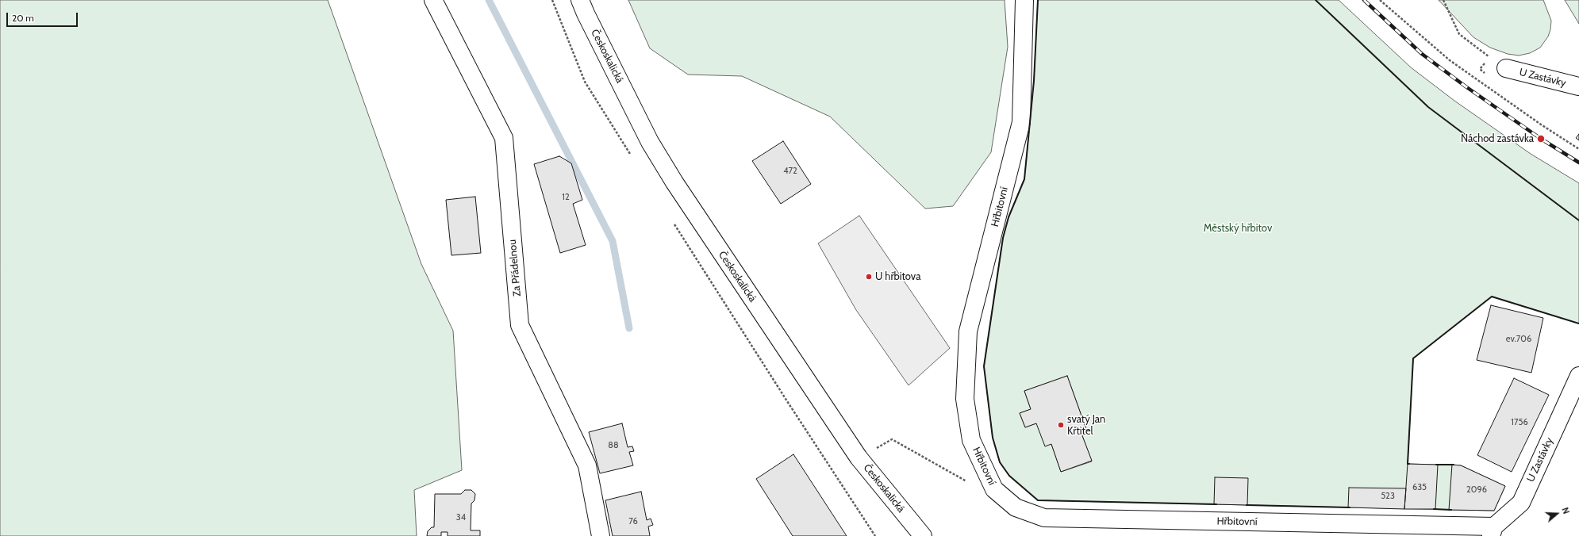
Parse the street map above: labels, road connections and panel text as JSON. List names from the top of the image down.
{
  "streets": {
    "street": [
      "Českoskalická",
      "U Zastávky",
      "Hřbitovní",
      "Za Přádelnou"
    ]
  },
  "crossings": [
    ["U Zastávky", "Hřbitovní"]
  ],
  "parks": ["Městský hřbitov"],
  "places": ["Náchod zastávka", "U hřbitova", "svatý Jan Křtitel"],
  "house_numbers": [
    "472",
    "12",
    "ev.706",
    "1756",
    "88",
    "635",
    "2096",
    "523",
    "34",
    "76"
  ],
  "scale_bar": "20 m",
  "north": "right"
}
